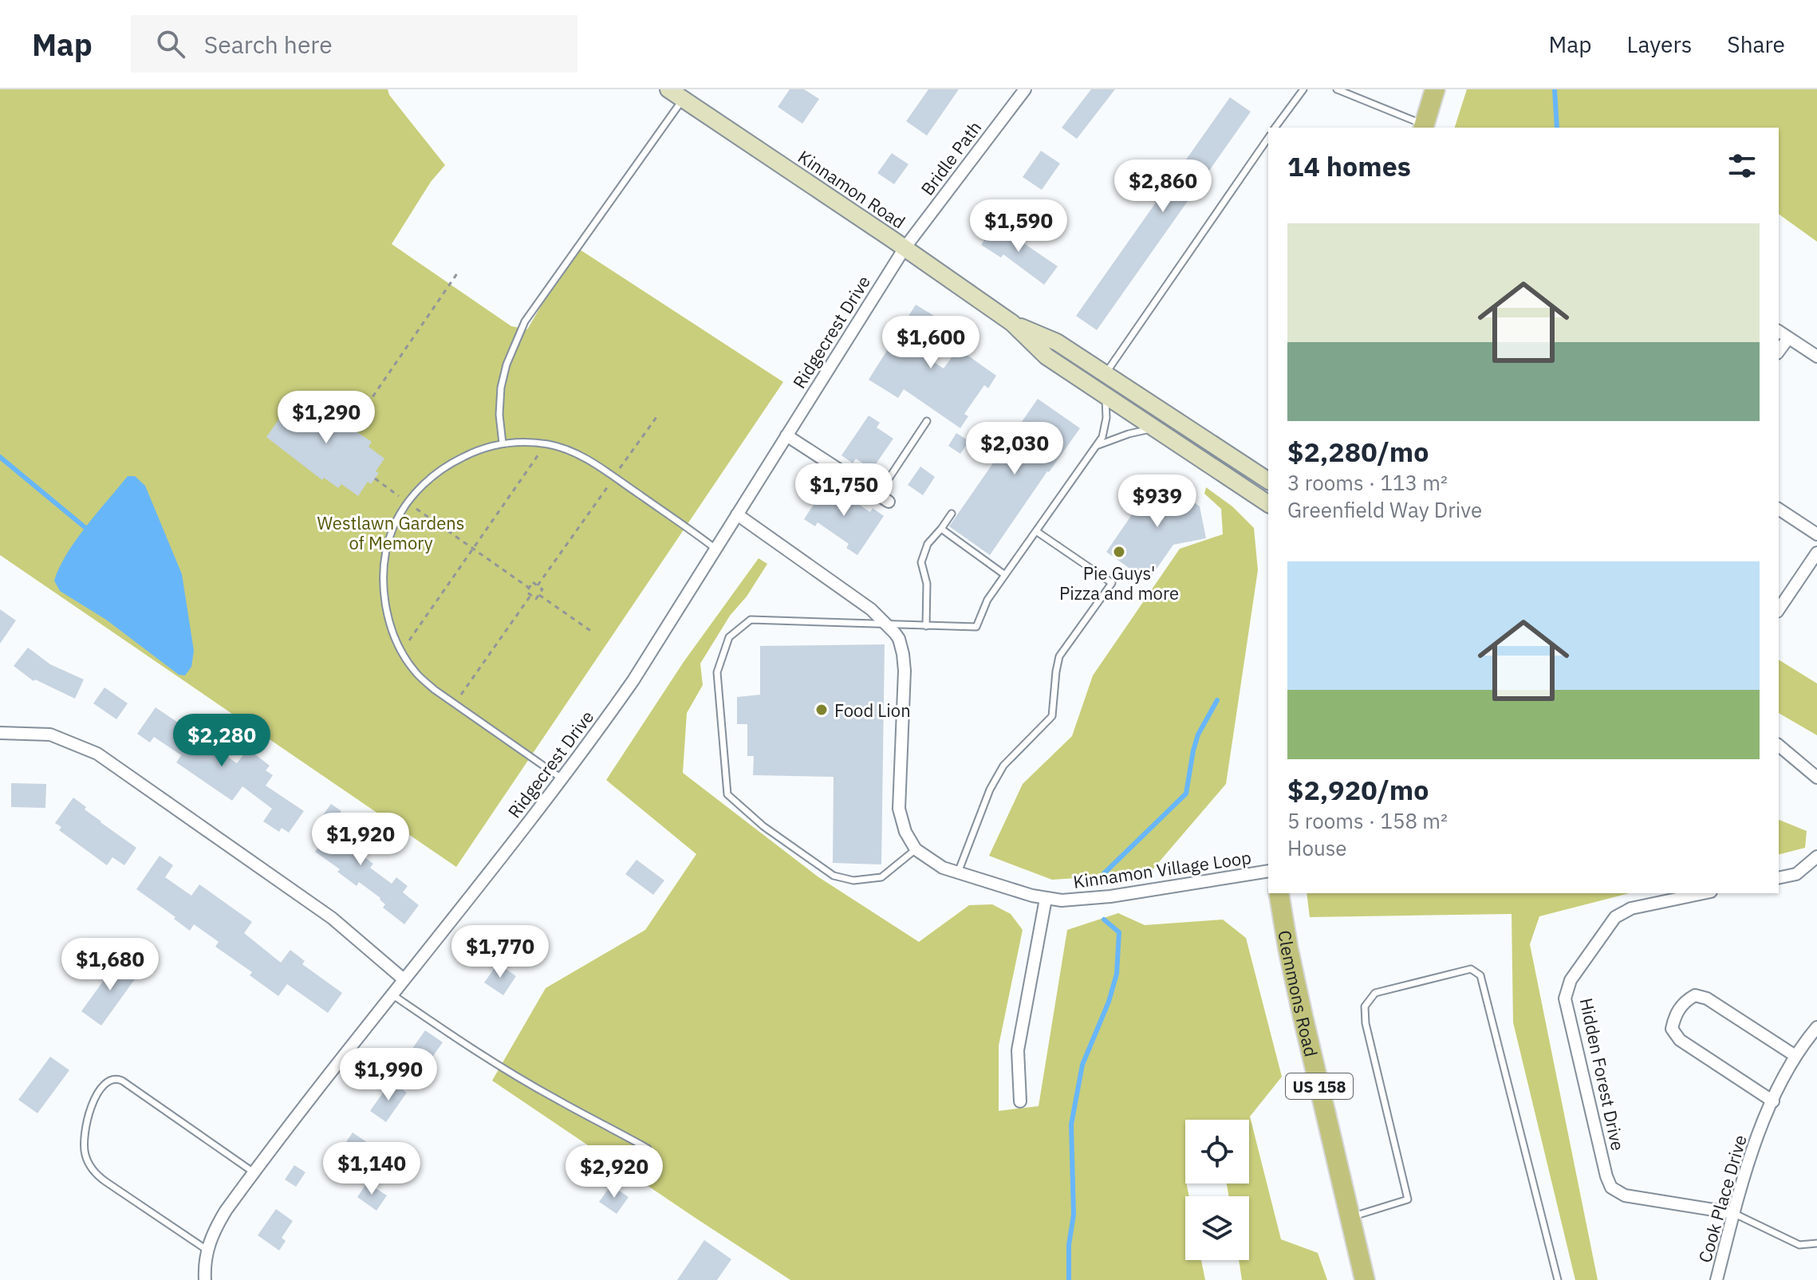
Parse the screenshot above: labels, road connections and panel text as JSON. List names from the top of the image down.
{
  "streets": {
    "main road": ["Kinnamon Road", "Clemmons Road", "US 158"],
    "street": [
      "Bridle Path",
      "Ridgecrest Drive",
      "Kinnamon Village Loop",
      "Hidden Forest Drive",
      "Cook Place Drive"
    ]
  },
  "crossings": [
    ["Bridle Path", "Kinnamon Road"],
    ["Bridle Path", "Ridgecrest Drive"],
    ["Kinnamon Road", "Ridgecrest Drive"],
    ["Hidden Forest Drive", "Cook Place Drive"]
  ],
  "parks": ["Westlawn Gardens of Memory"],
  "places": ["Pie Guys' Pizza and more", "Food Lion"],
  "page": {
    "header": "Map",
    "search": "Search here",
    "nav": ["Map", "Layers", "Share"],
    "heading": "14 homes",
    "price": [
      "$2,860",
      "$1,590",
      "$1,600",
      "$1,290",
      "$2,030",
      "$1,750",
      "$939",
      "$2,280",
      "$1,920",
      "$1,770",
      "$1,680",
      "$1,990",
      "$1,140",
      "$2,920"
    ],
    "list": [
      {
        "name": "$2,280/mo",
        "note": "3 rooms · 113 m² · Greenfield Way Drive"
      },
      {
        "name": "$2,920/mo",
        "note": "5 rooms · 158 m² · House"
      }
    ]
  }
}
